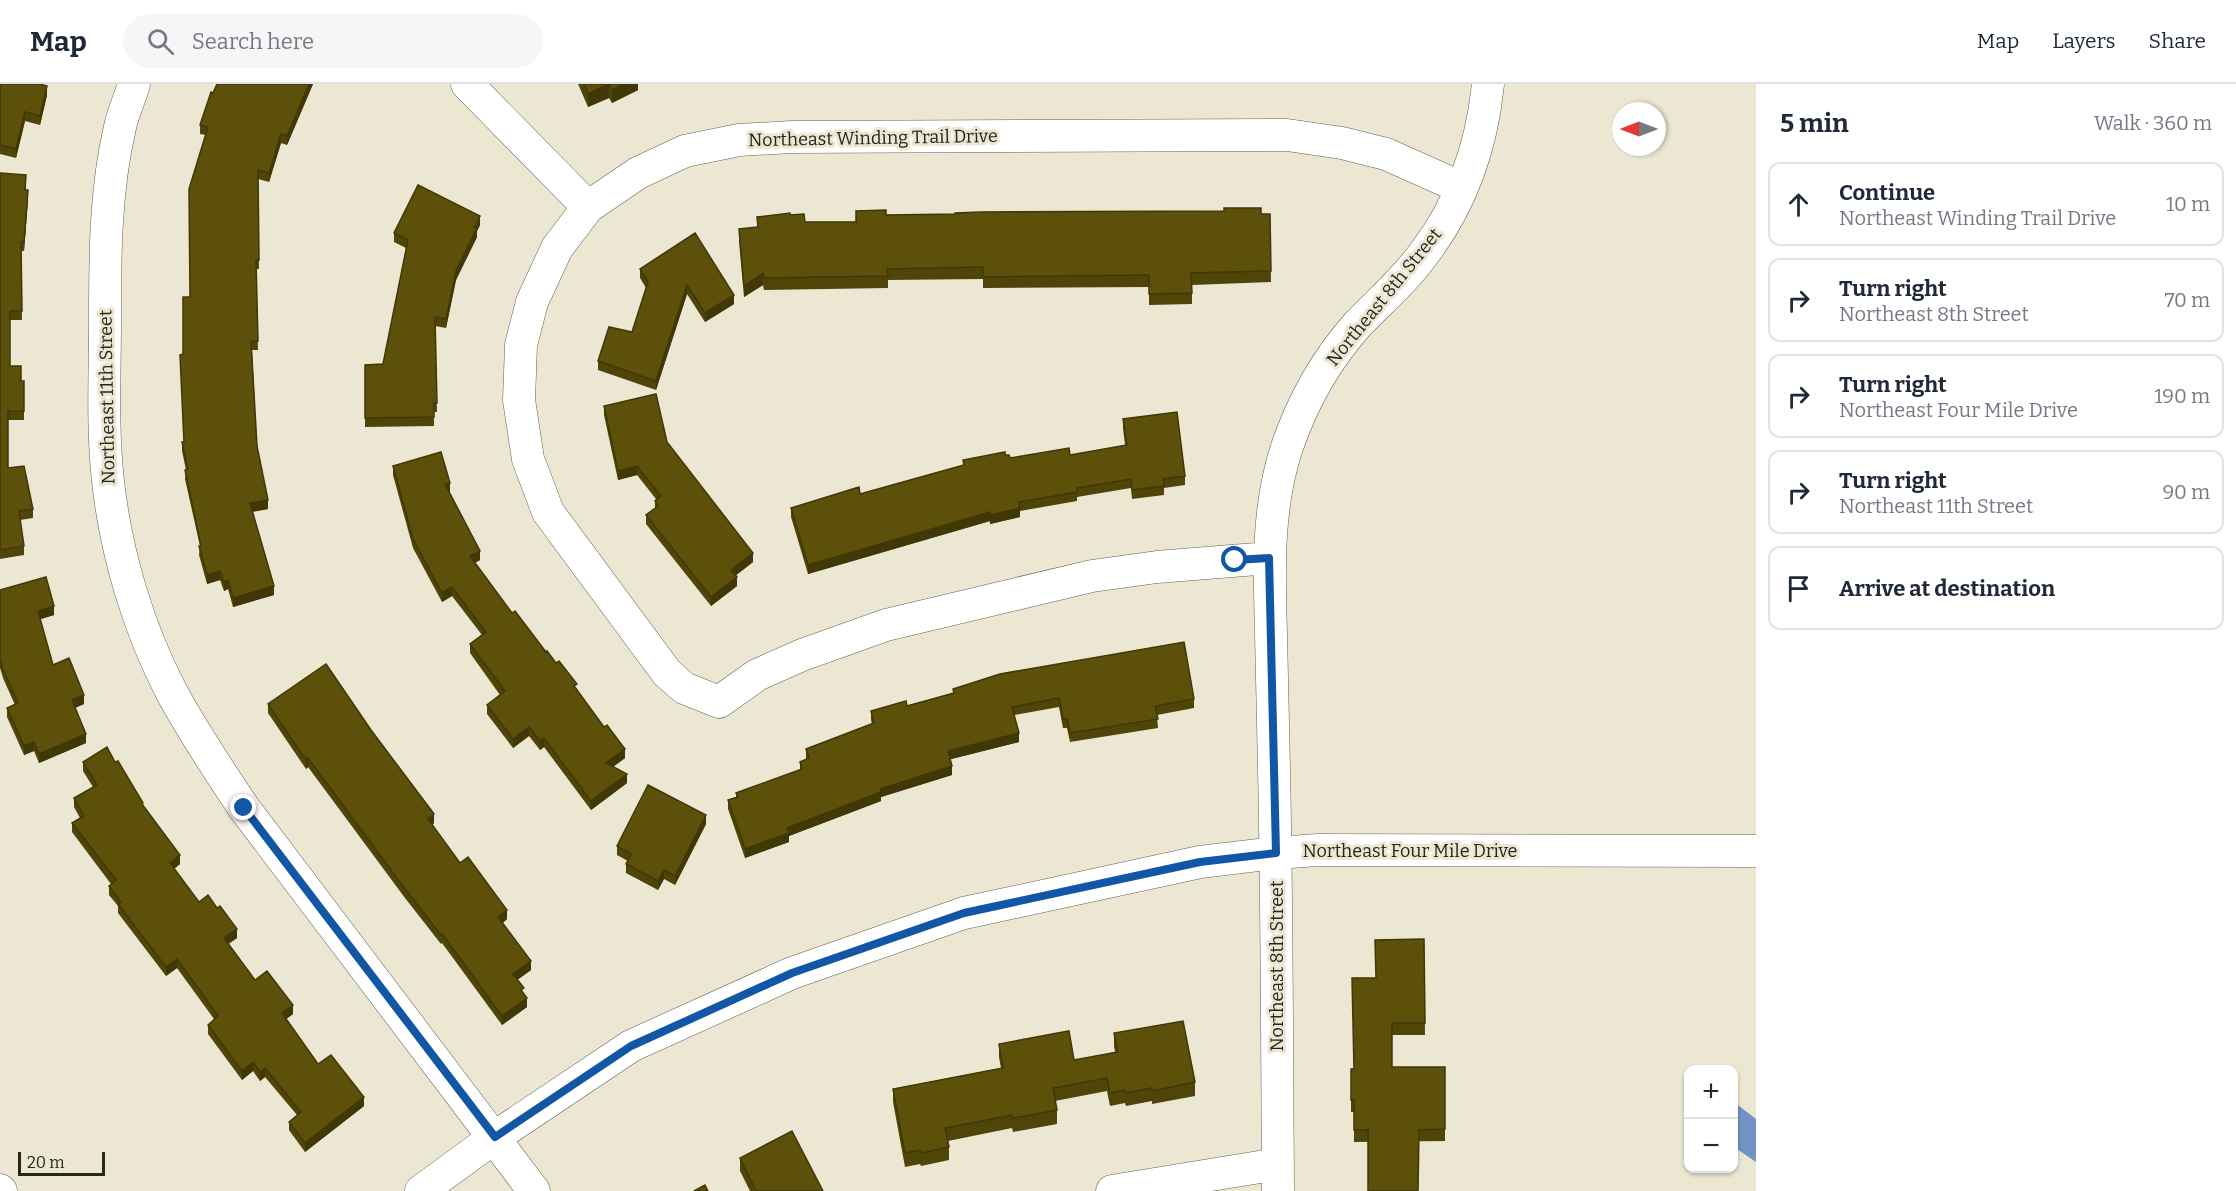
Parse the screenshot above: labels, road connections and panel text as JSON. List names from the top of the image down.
{
  "streets": {
    "street": [
      "Northeast Winding Trail Drive",
      "Northeast 8th Street",
      "Northeast 11th Street",
      "Northeast Four Mile Drive"
    ]
  },
  "crossings": [
    ["Northeast Winding Trail Drive", "Northeast 8th Street"],
    ["Northeast 8th Street", "Northeast Four Mile Drive"],
    ["Northeast 11th Street", "Northeast Four Mile Drive"]
  ],
  "scale_bar": "20 m",
  "north": "left",
  "page": {
    "header": "Map",
    "search": "Search here",
    "nav": ["Map", "Layers", "Share"],
    "heading": ["5 min", "Walk · 360 m"],
    "list": [
      ["Continue", "Northeast Winding Trail Drive", "10 m"],
      ["Turn right", "Northeast 8th Street", "70 m"],
      ["Turn right", "Northeast Four Mile Drive", "190 m"],
      ["Turn right", "Northeast 11th Street", "90 m"],
      "Arrive at destination"
    ],
    "map_buttons": ["+", "−"],
    "scale": "20 m"
  }
}
